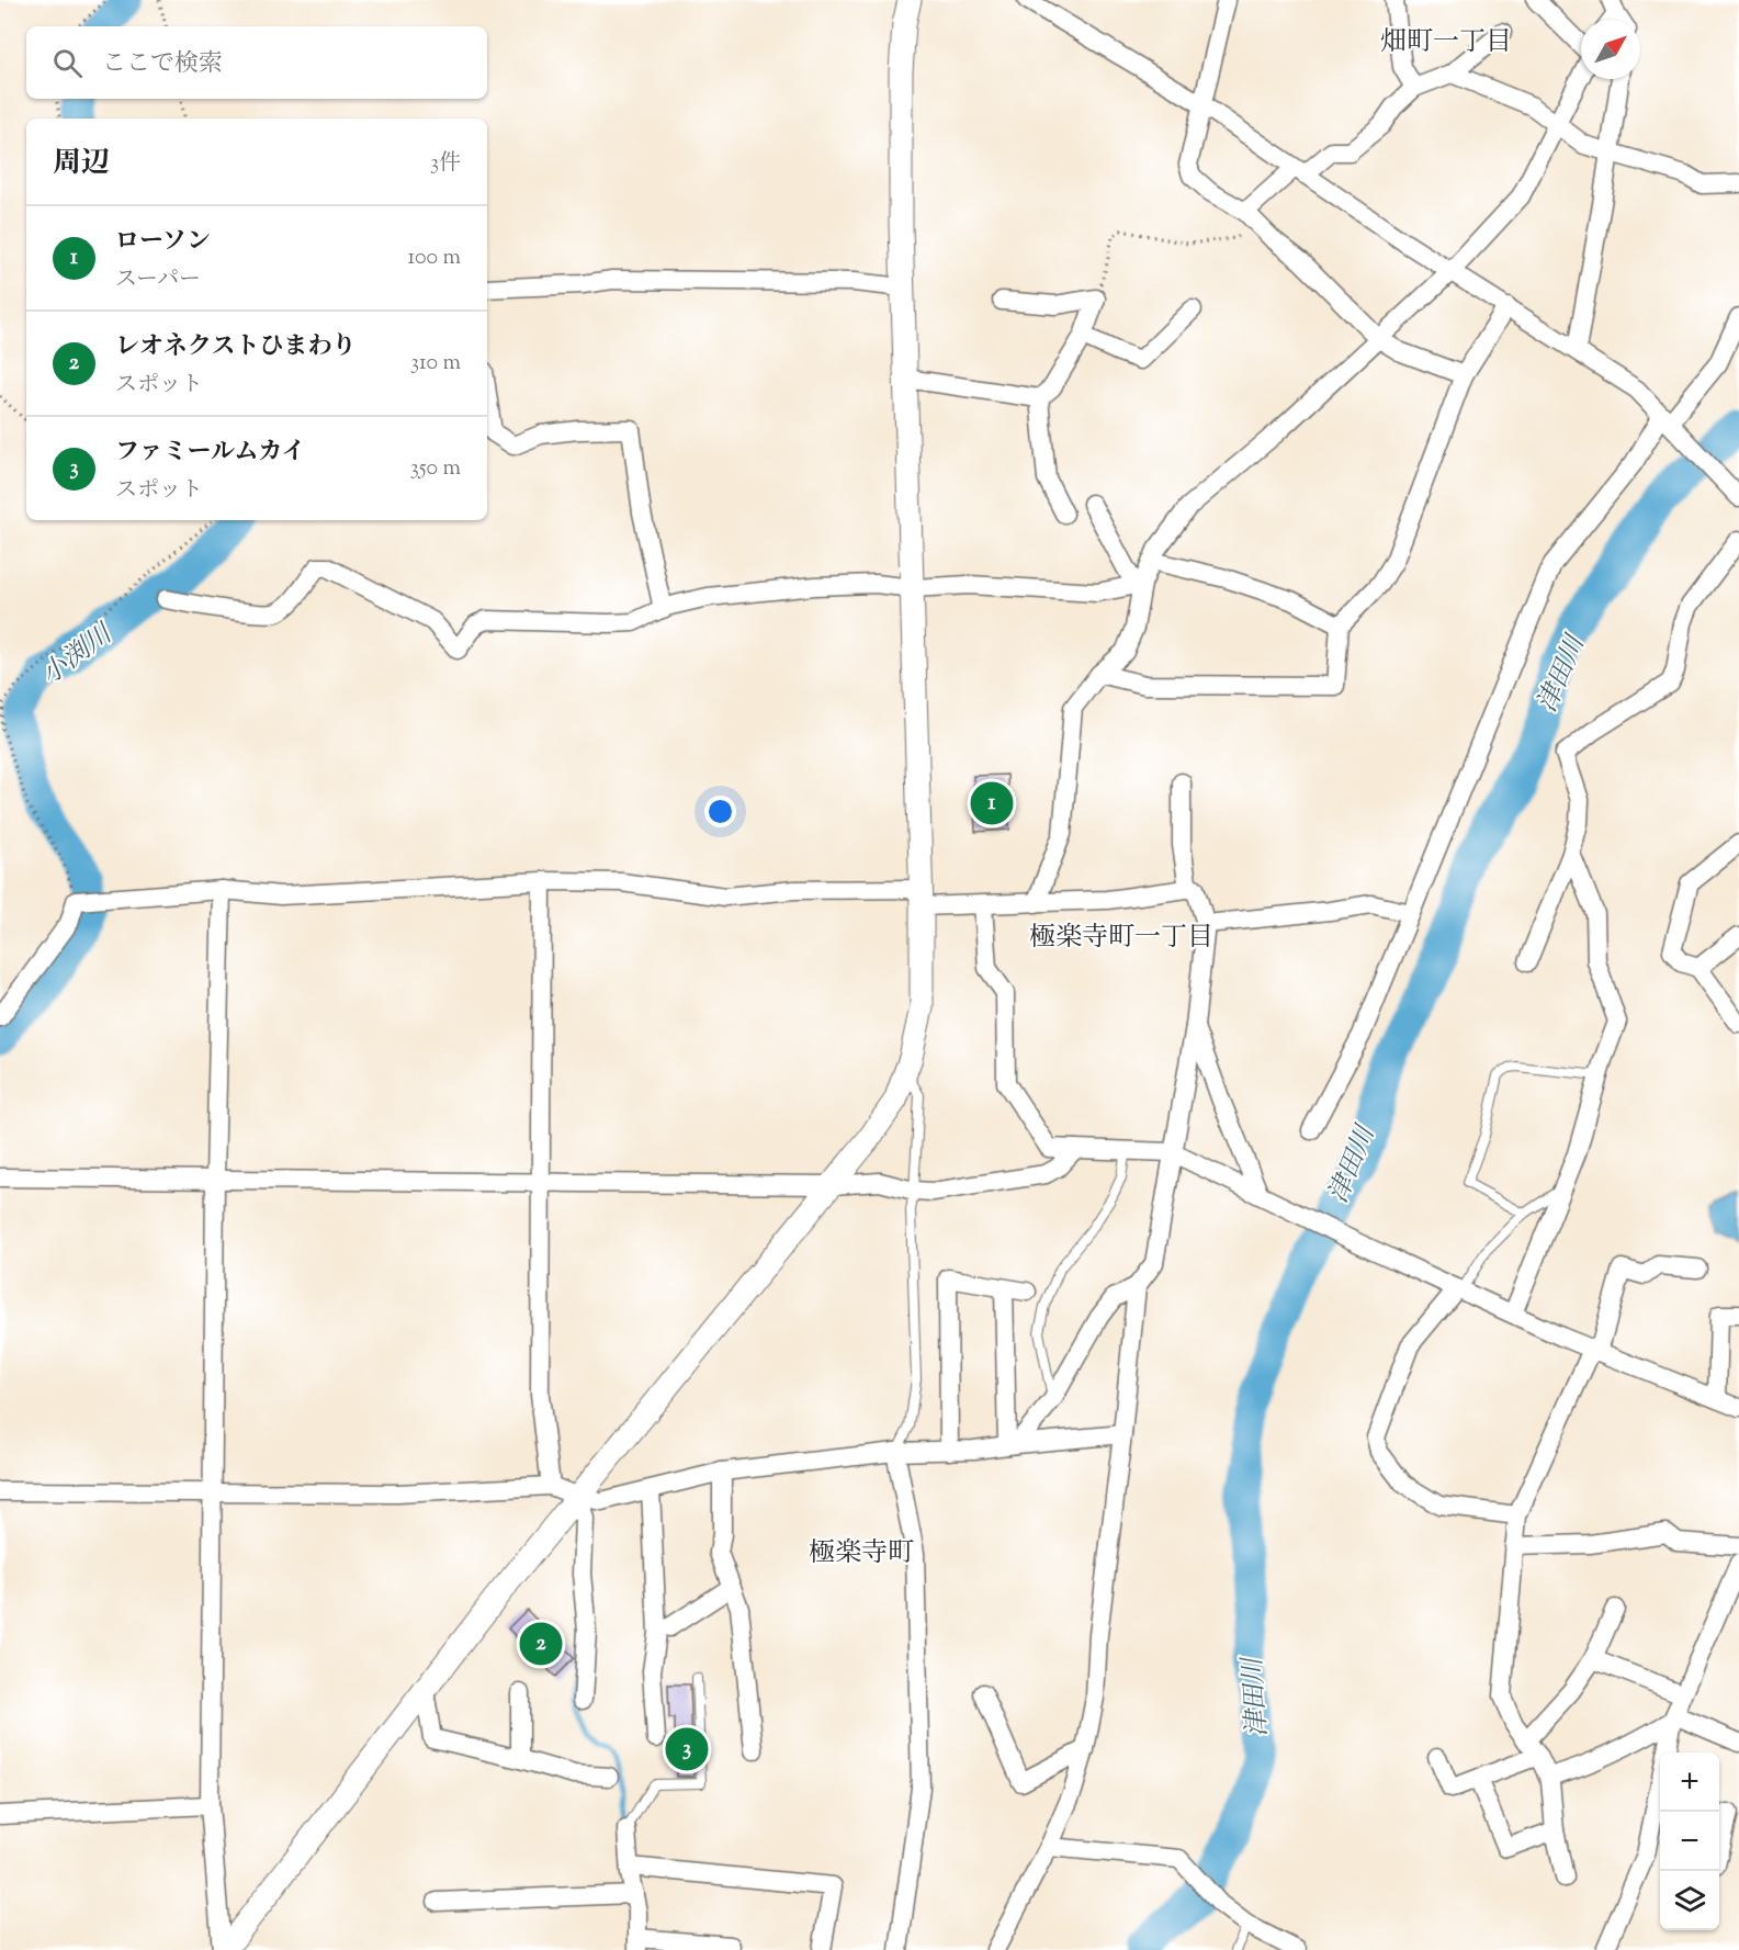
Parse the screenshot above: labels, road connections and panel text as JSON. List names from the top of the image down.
{
  "districts": ["畑町一丁目", "極楽寺町一丁目", "極楽寺町"],
  "water": ["小渕川", "津田川"],
  "north": "top right",
  "page": {
    "search": "ここで検索",
    "heading": ["周辺", "3件"],
    "list": [
      {
        "mark": "1",
        "name": "ローソン",
        "note": "スーパー",
        "value": "100 m"
      },
      {
        "mark": "2",
        "name": "レオネクストひまわり",
        "note": "スポット",
        "value": "310 m"
      },
      {
        "mark": "3",
        "name": "ファミールムカイ",
        "note": "スポット",
        "value": "350 m"
      }
    ],
    "pins": ["1", "2", "3"],
    "map_buttons": ["+", "−"]
  }
}
